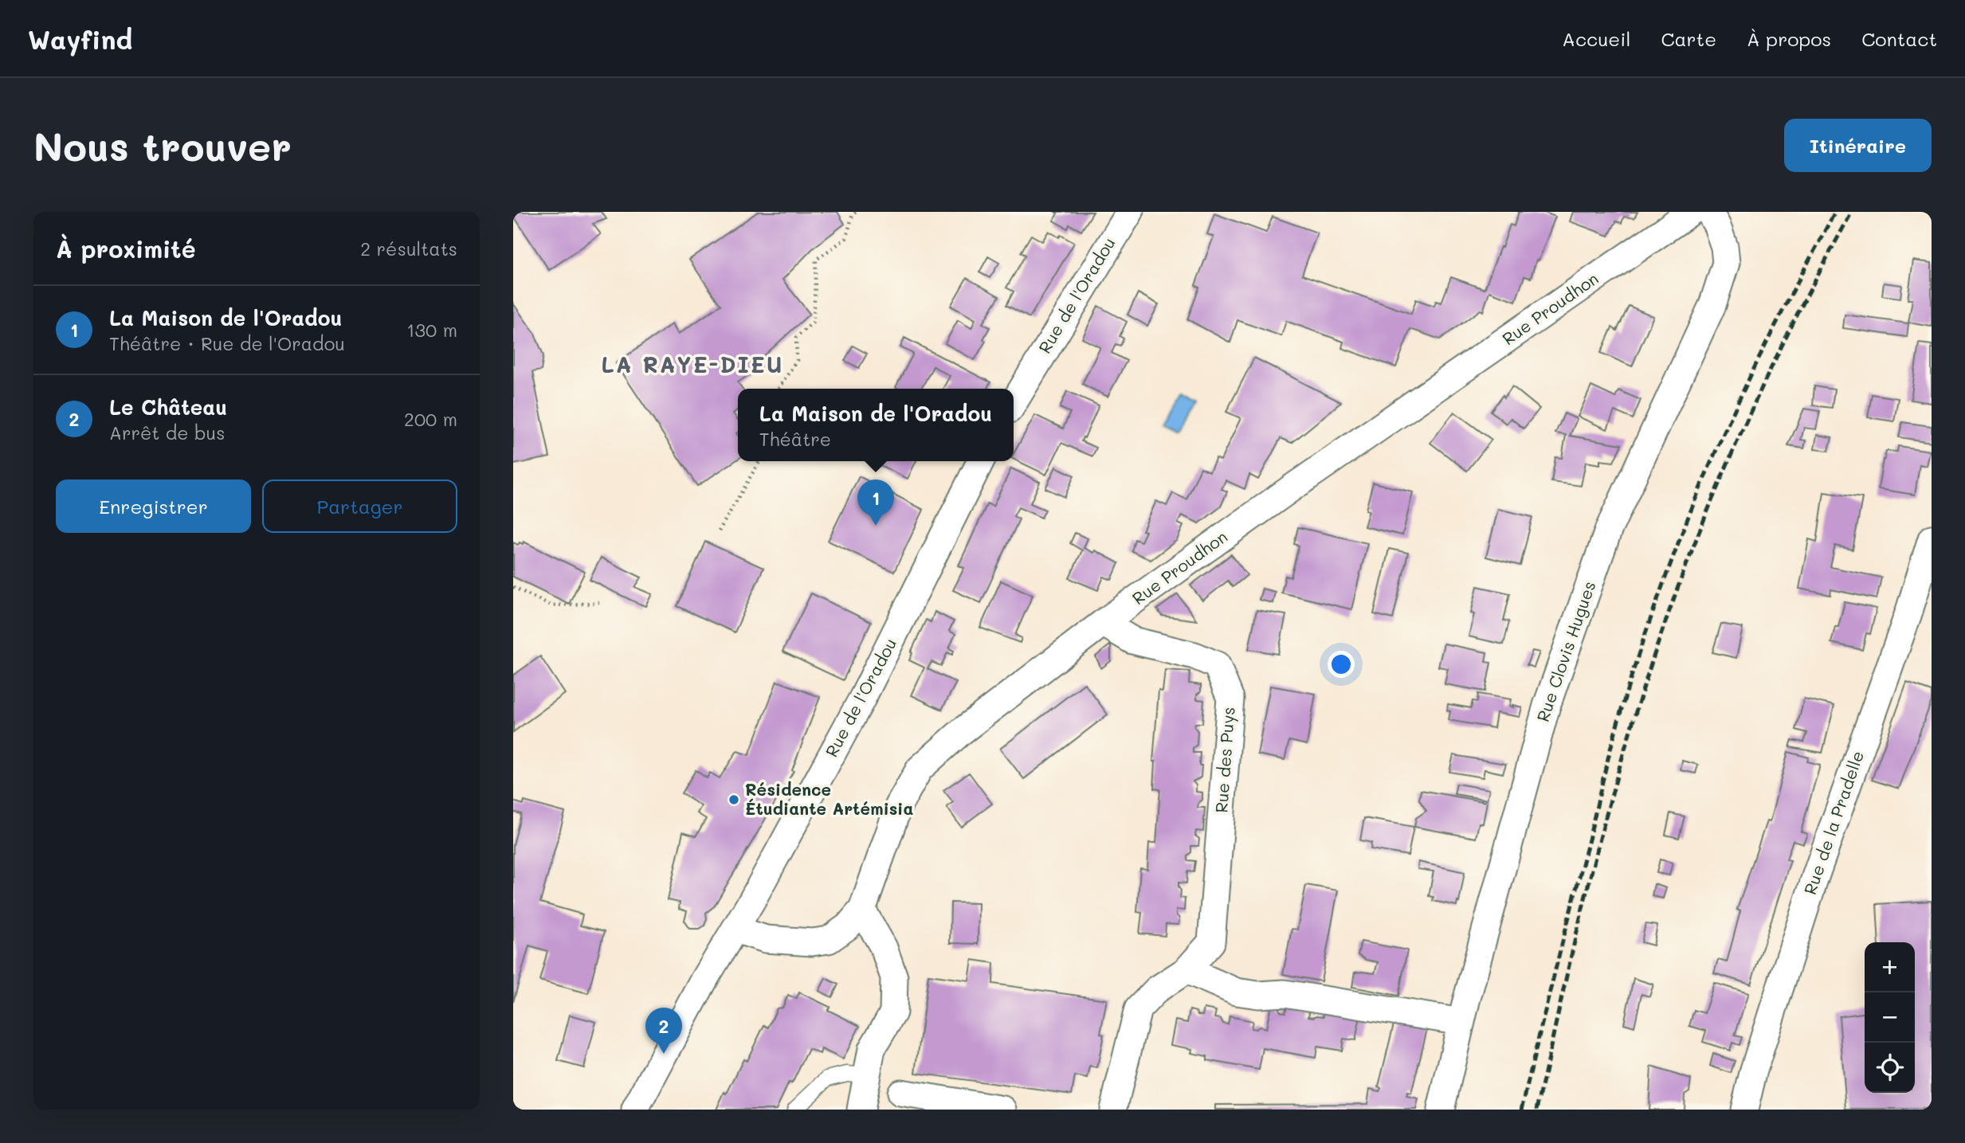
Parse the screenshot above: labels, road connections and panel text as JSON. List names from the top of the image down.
{
  "streets": {
    "street": [
      "Rue de l'Oradou",
      "Rue Proudhon",
      "Rue Clovis Hugues",
      "Rue des Puys",
      "Rue de la Pradelle"
    ]
  },
  "crossings": [
    ["Rue de l'Oradou", "Rue Proudhon"],
    ["Rue Proudhon", "Rue des Puys"]
  ],
  "districts": ["LA RAYE-DIEU"],
  "places": ["Résidence Étudiante Artémisia"],
  "page": {
    "header": "Wayfind",
    "nav": [
      "Accueil",
      "Carte",
      "À propos",
      "Contact"
    ],
    "buttons": [
      "Itinéraire",
      ["Enregistrer", "Partager"]
    ],
    "title": "Nous trouver",
    "heading": ["À proximité", "2 résultats"],
    "list": [
      {
        "mark": "1",
        "name": "La Maison de l'Oradou",
        "note": "Théâtre · Rue de l'Oradou",
        "value": "130 m"
      },
      {
        "mark": "2",
        "name": "Le Château",
        "note": "Arrêt de bus",
        "value": "200 m"
      }
    ],
    "popup": ["La Maison de l'Oradou", "Théâtre"],
    "pins": ["1", "2"],
    "map_buttons": ["+", "−"]
  }
}
